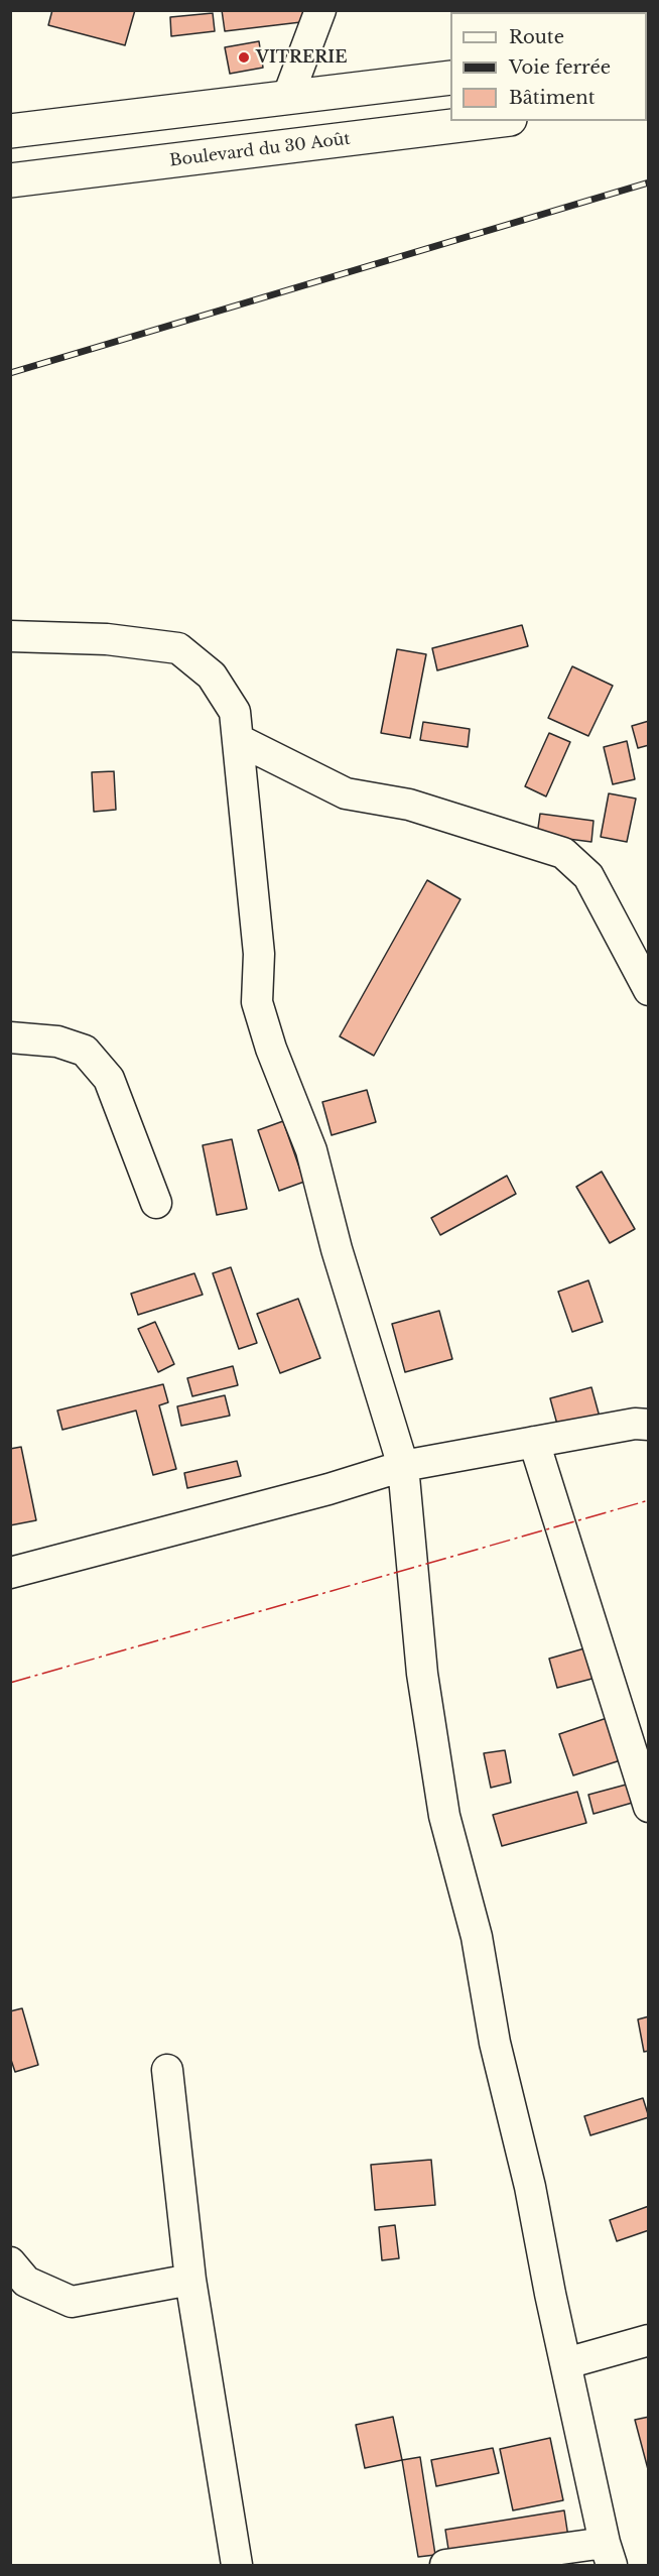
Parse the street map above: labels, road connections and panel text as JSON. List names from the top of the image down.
{
  "streets": {
    "highway": ["Boulevard du 30 Août"]
  },
  "places": ["VITRERIE"],
  "legend": ["Route", "Voie ferrée", "Bâtiment"]
}
